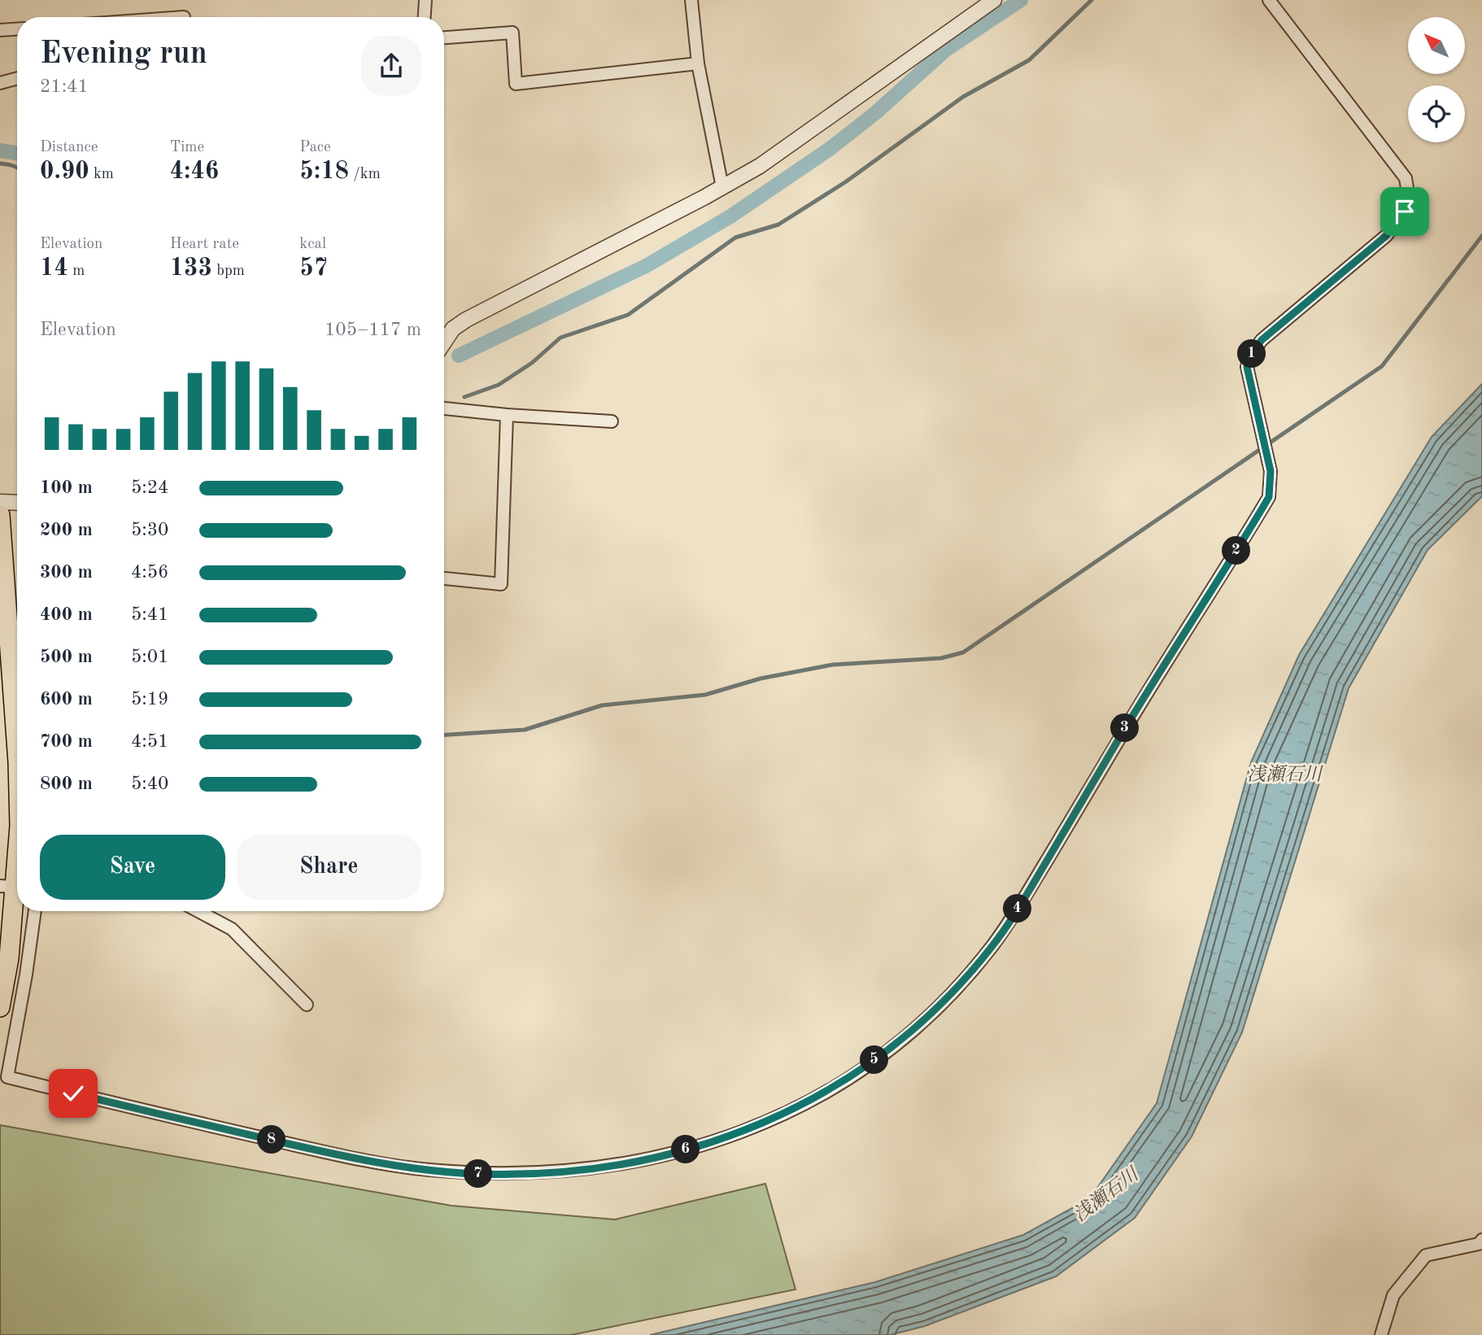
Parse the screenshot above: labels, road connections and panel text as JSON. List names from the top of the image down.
{
  "water": ["浅瀬石川"],
  "north": "top left",
  "page": {
    "heading": ["Evening run", "21:41"],
    "stats": [
      ["Distance", "0.90 km"],
      ["Time", "4:46"],
      ["Pace", "5:18 /km"],
      ["Elevation", "14 m"],
      ["Heart rate", "133 bpm"],
      ["kcal", "57"]
    ],
    "chart": ["Elevation", "105–117 m"],
    "pins": [
      "1",
      "2",
      "3",
      "4",
      "5",
      "8",
      "6",
      "7"
    ],
    "list": [
      {
        "name": "100 m",
        "note": "5:24"
      },
      {
        "name": "200 m",
        "note": "5:30"
      },
      {
        "name": "300 m",
        "note": "4:56"
      },
      {
        "name": "400 m",
        "note": "5:41"
      },
      {
        "name": "500 m",
        "note": "5:01"
      },
      {
        "name": "600 m",
        "note": "5:19"
      },
      {
        "name": "700 m",
        "note": "4:51"
      },
      {
        "name": "800 m",
        "note": "5:40"
      }
    ],
    "buttons": ["Save", "Share"]
  }
}
